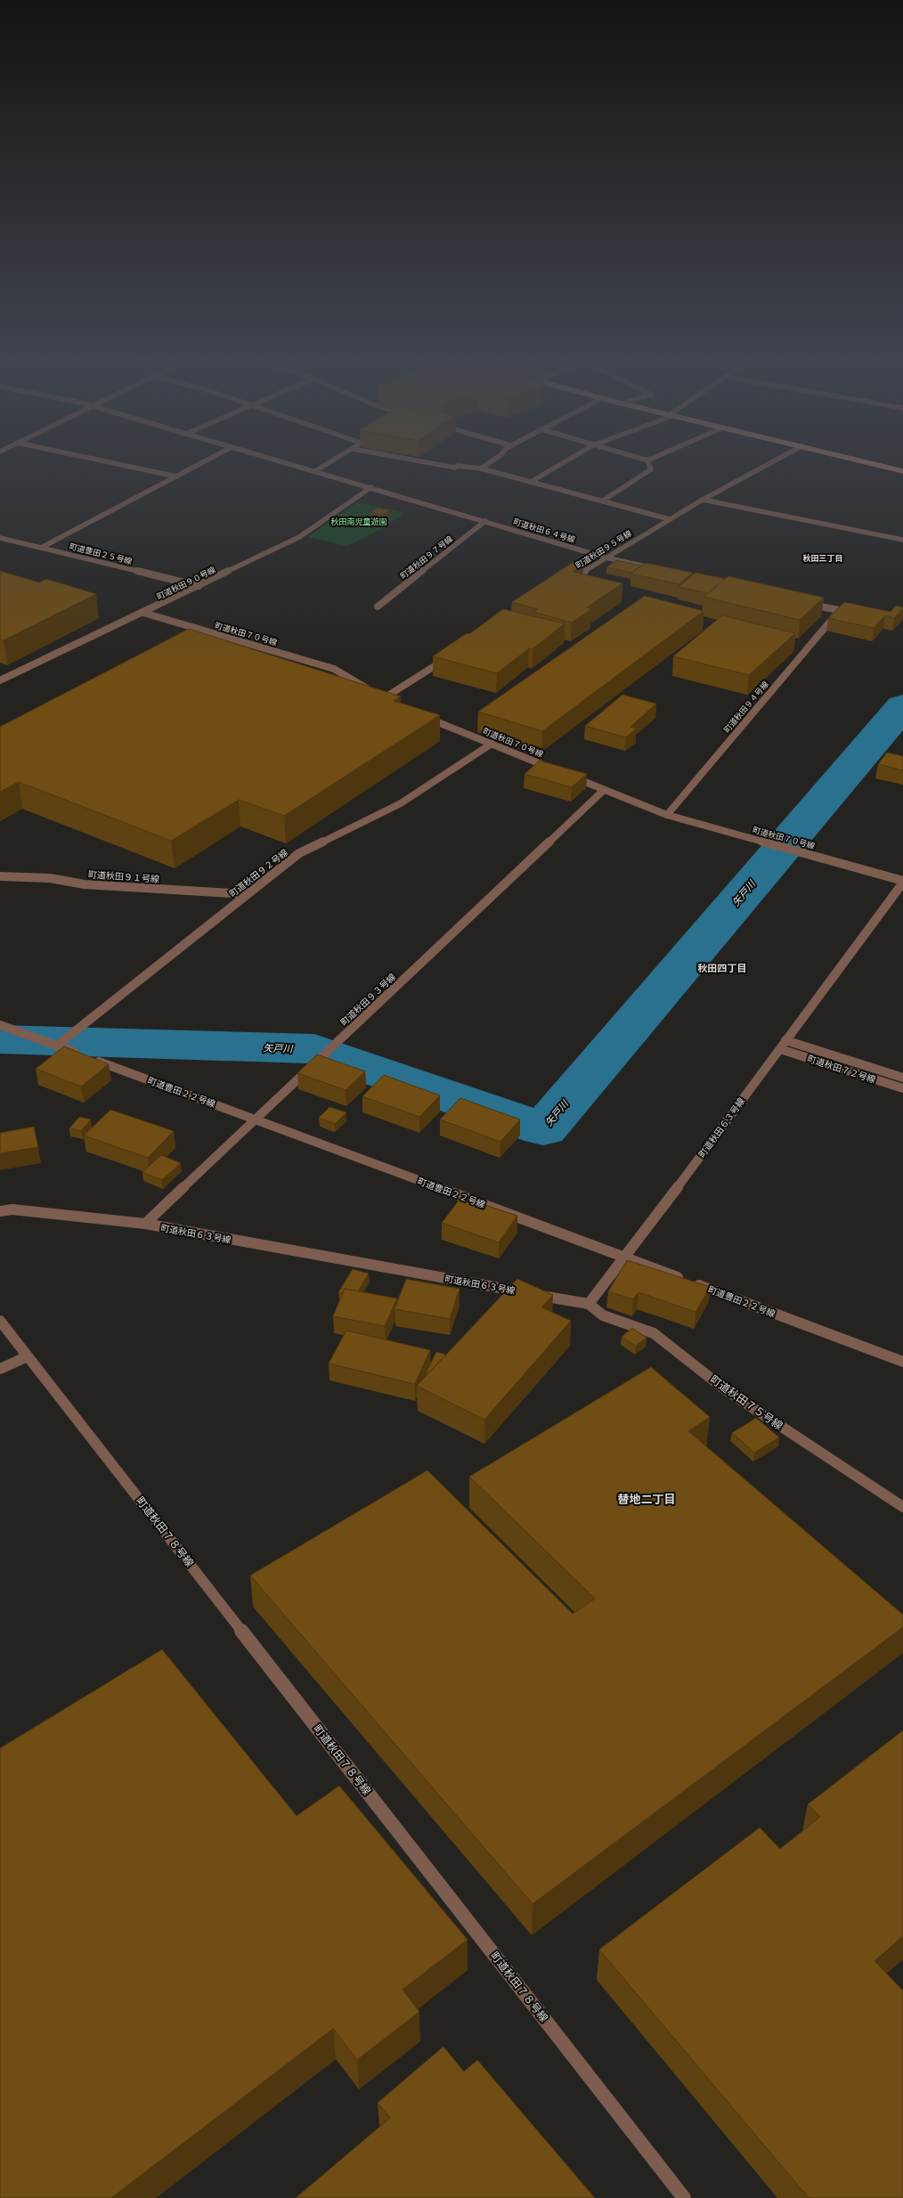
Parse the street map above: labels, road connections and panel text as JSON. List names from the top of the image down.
{
  "streets": {
    "street": [
      "町道秋田６４号線",
      "町道秋田９５号線",
      "町道豊田２５号線",
      "町道秋田９７号線",
      "町道秋田９０号線",
      "町道秋田７０号線",
      "町道秋田９４号線",
      "町道秋田９２号線",
      "町道秋田９１号線",
      "町道秋田９３号線",
      "町道秋田７２号線",
      "町道豊田２２号線",
      "町道秋田６３号線",
      "町道秋田７５号線",
      "町道秋田７８号線"
    ]
  },
  "crossings": [
    ["町道秋田６４号線", "町道秋田９５号線"],
    ["町道秋田６４号線", "町道秋田９７号線"],
    ["町道秋田６４号線", "町道秋田９０号線"],
    ["町道豊田２５号線", "町道秋田９０号線"],
    ["町道秋田９０号線", "町道秋田７０号線"],
    ["町道秋田７０号線", "町道秋田９４号線"],
    ["町道秋田７０号線", "町道秋田９２号線"],
    ["町道秋田７０号線", "町道秋田９３号線"],
    ["町道秋田７０号線", "町道秋田６３号線"],
    ["町道秋田９２号線", "町道秋田９１号線"],
    ["町道秋田９２号線", "町道豊田２２号線"],
    ["町道秋田９３号線", "町道豊田２２号線"],
    ["町道秋田９３号線", "町道秋田６３号線"],
    ["町道秋田７２号線", "町道秋田６３号線"],
    ["町道豊田２２号線", "町道秋田６３号線"],
    ["町道秋田６３号線", "町道秋田７５号線"]
  ],
  "districts": ["秋田三丁目", "秋田四丁目", "替地二丁目"],
  "water": ["矢戸川"],
  "parks": ["秋田南児童遊園"]
}
